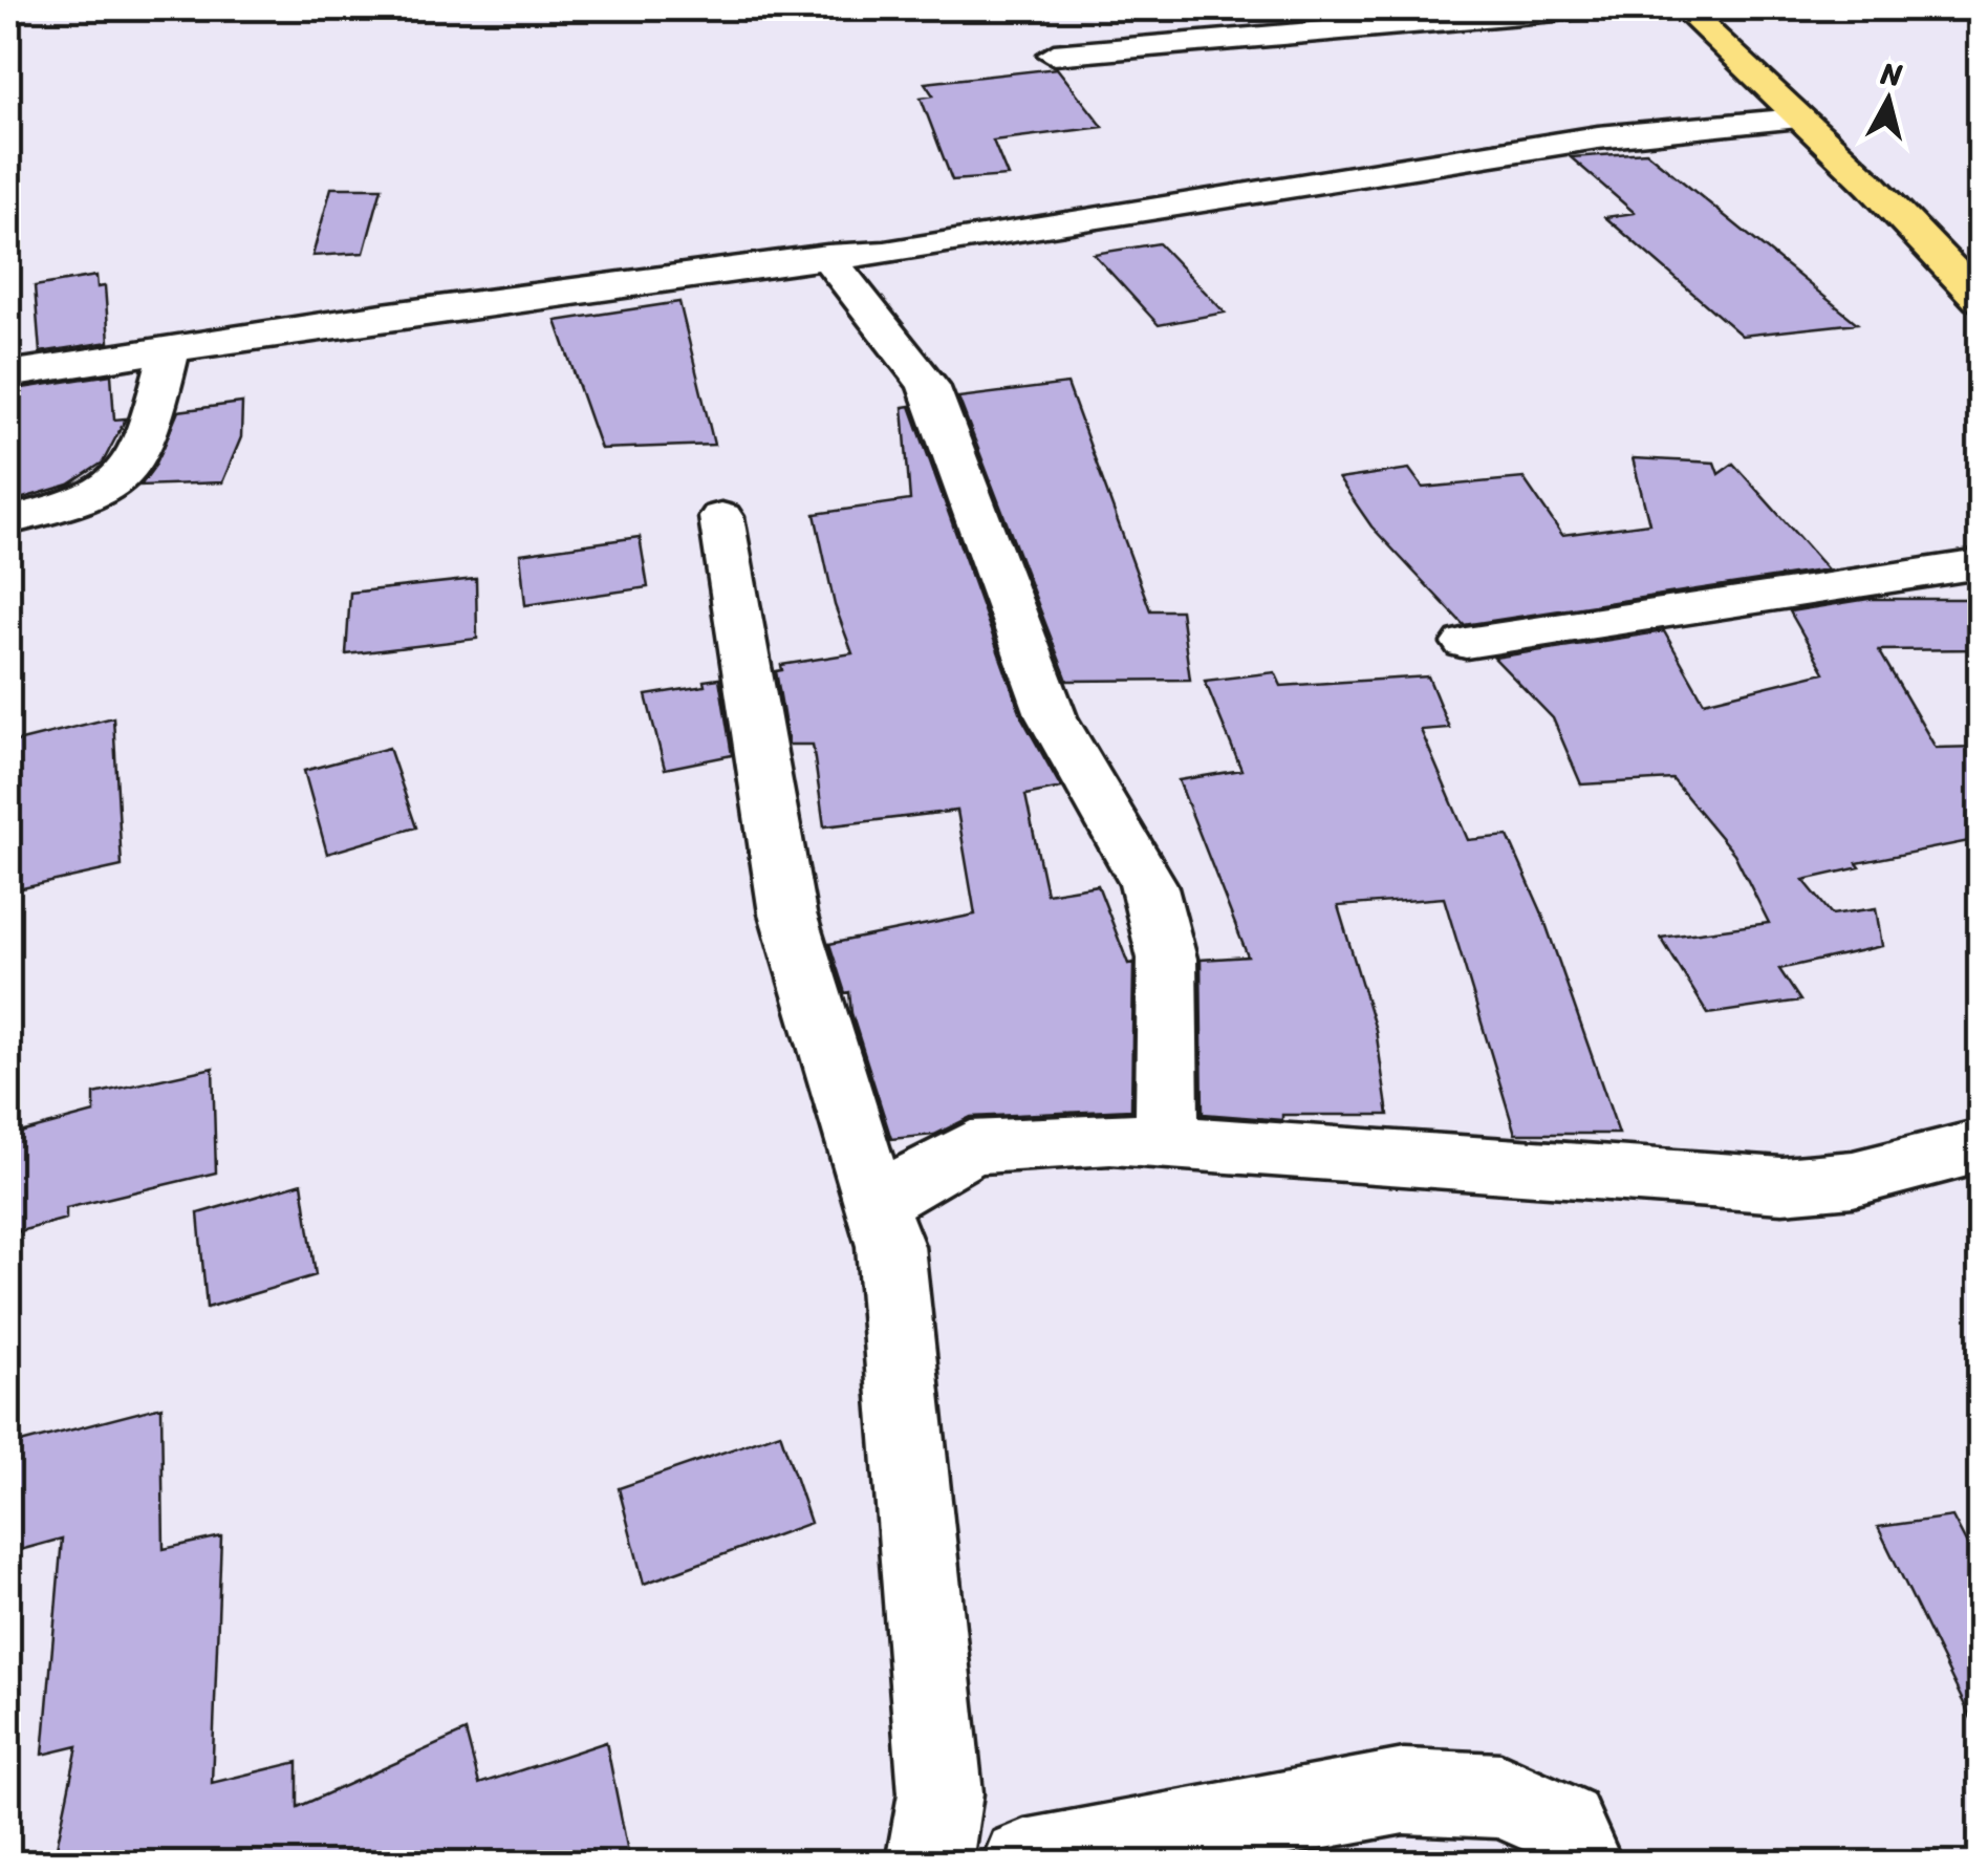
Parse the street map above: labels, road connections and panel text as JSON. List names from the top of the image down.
{
  "north": "top"
}
